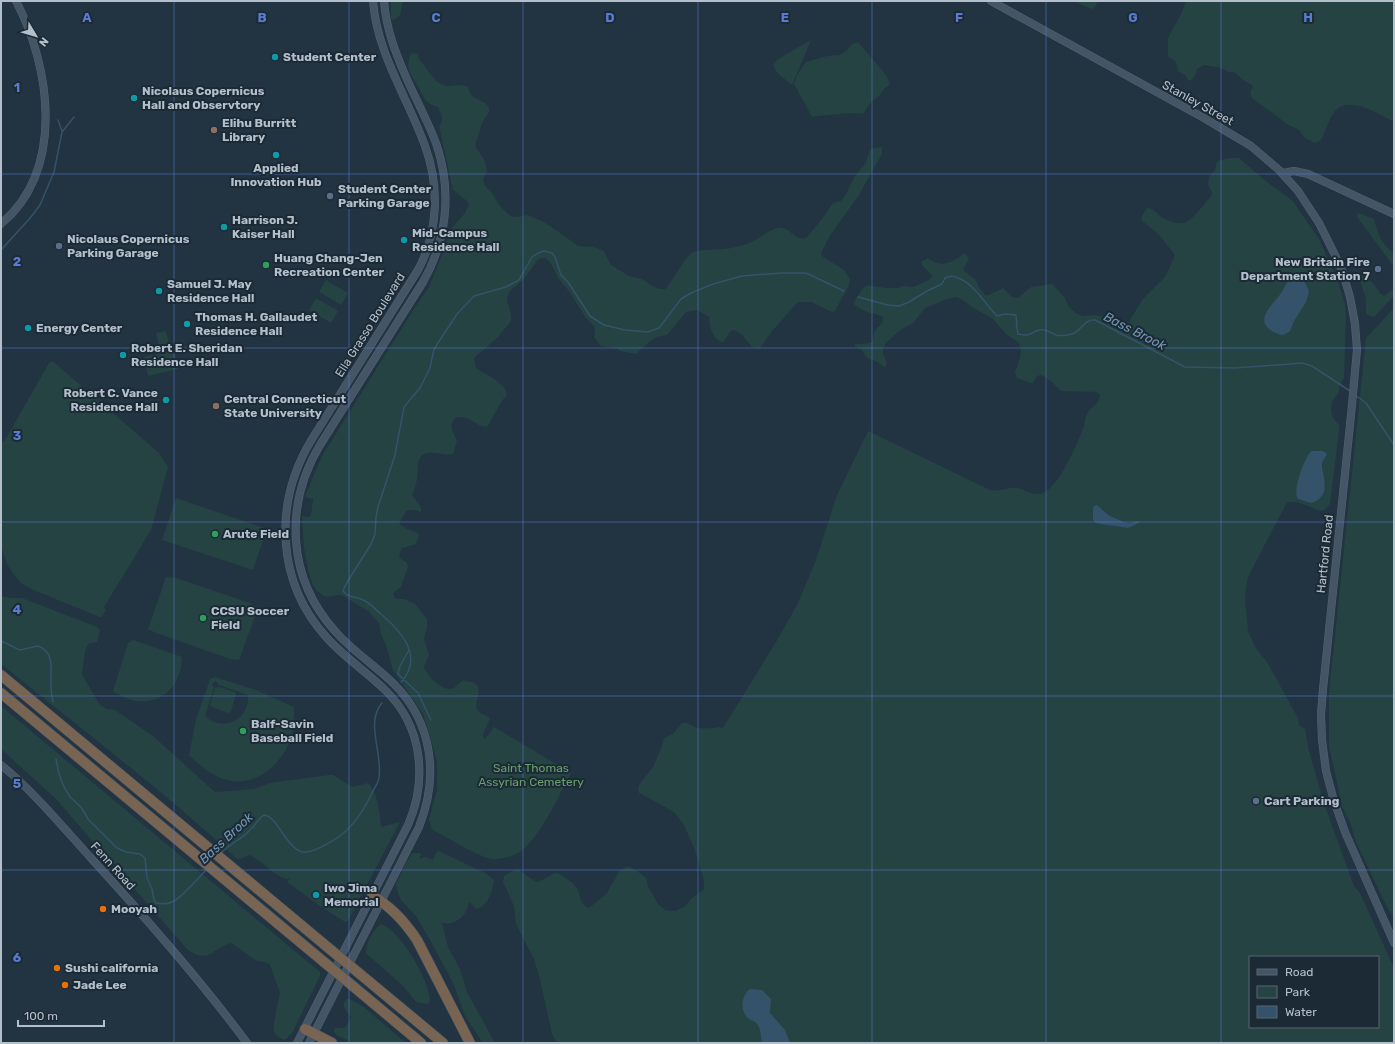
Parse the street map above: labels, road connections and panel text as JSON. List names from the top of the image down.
{
  "streets": {
    "main road": [
      "Stanley Street",
      "Ella Grasso Boulevard",
      "Hartford Road",
      "Fenn Road"
    ]
  },
  "crossings": [
    ["Stanley Street", "Hartford Road"]
  ],
  "water": ["Bass Brook"],
  "parks": ["Saint Thomas Assyrian Cemetery"],
  "places": [
    "Student Center",
    "Nicolaus Copernicus Hall and Observtory",
    "Elihu Burritt Library",
    "Applied Innovation Hub",
    "Student Center Parking Garage",
    "Harrison J. Kaiser Hall",
    "Mid-Campus Residence Hall",
    "Nicolaus Copernicus Parking Garage",
    "Huang Chang-Jen Recreation Center",
    "New Britain Fire Department Station 7",
    "Samuel J. May Residence Hall",
    "Thomas H. Gallaudet Residence Hall",
    "Energy Center",
    "Robert E. Sheridan Residence Hall",
    "Robert C. Vance Residence Hall",
    "Central Connecticut State University",
    "Arute Field",
    "CCSU Soccer Field",
    "Balf-Savin Baseball Field",
    "Cart Parking",
    "Iwo Jima Memorial",
    "Mooyah",
    "Sushi california",
    "Jade Lee"
  ],
  "legend": ["Road", "Park", "Water"],
  "scale_bar": "100 m",
  "north": "bottom right",
  "grid": {
    "columns": [
      "A",
      "B",
      "C",
      "D",
      "E",
      "F",
      "G",
      "H"
    ],
    "rows": [
      "1",
      "2",
      "3",
      "4",
      "5",
      "6"
    ]
  }
}
